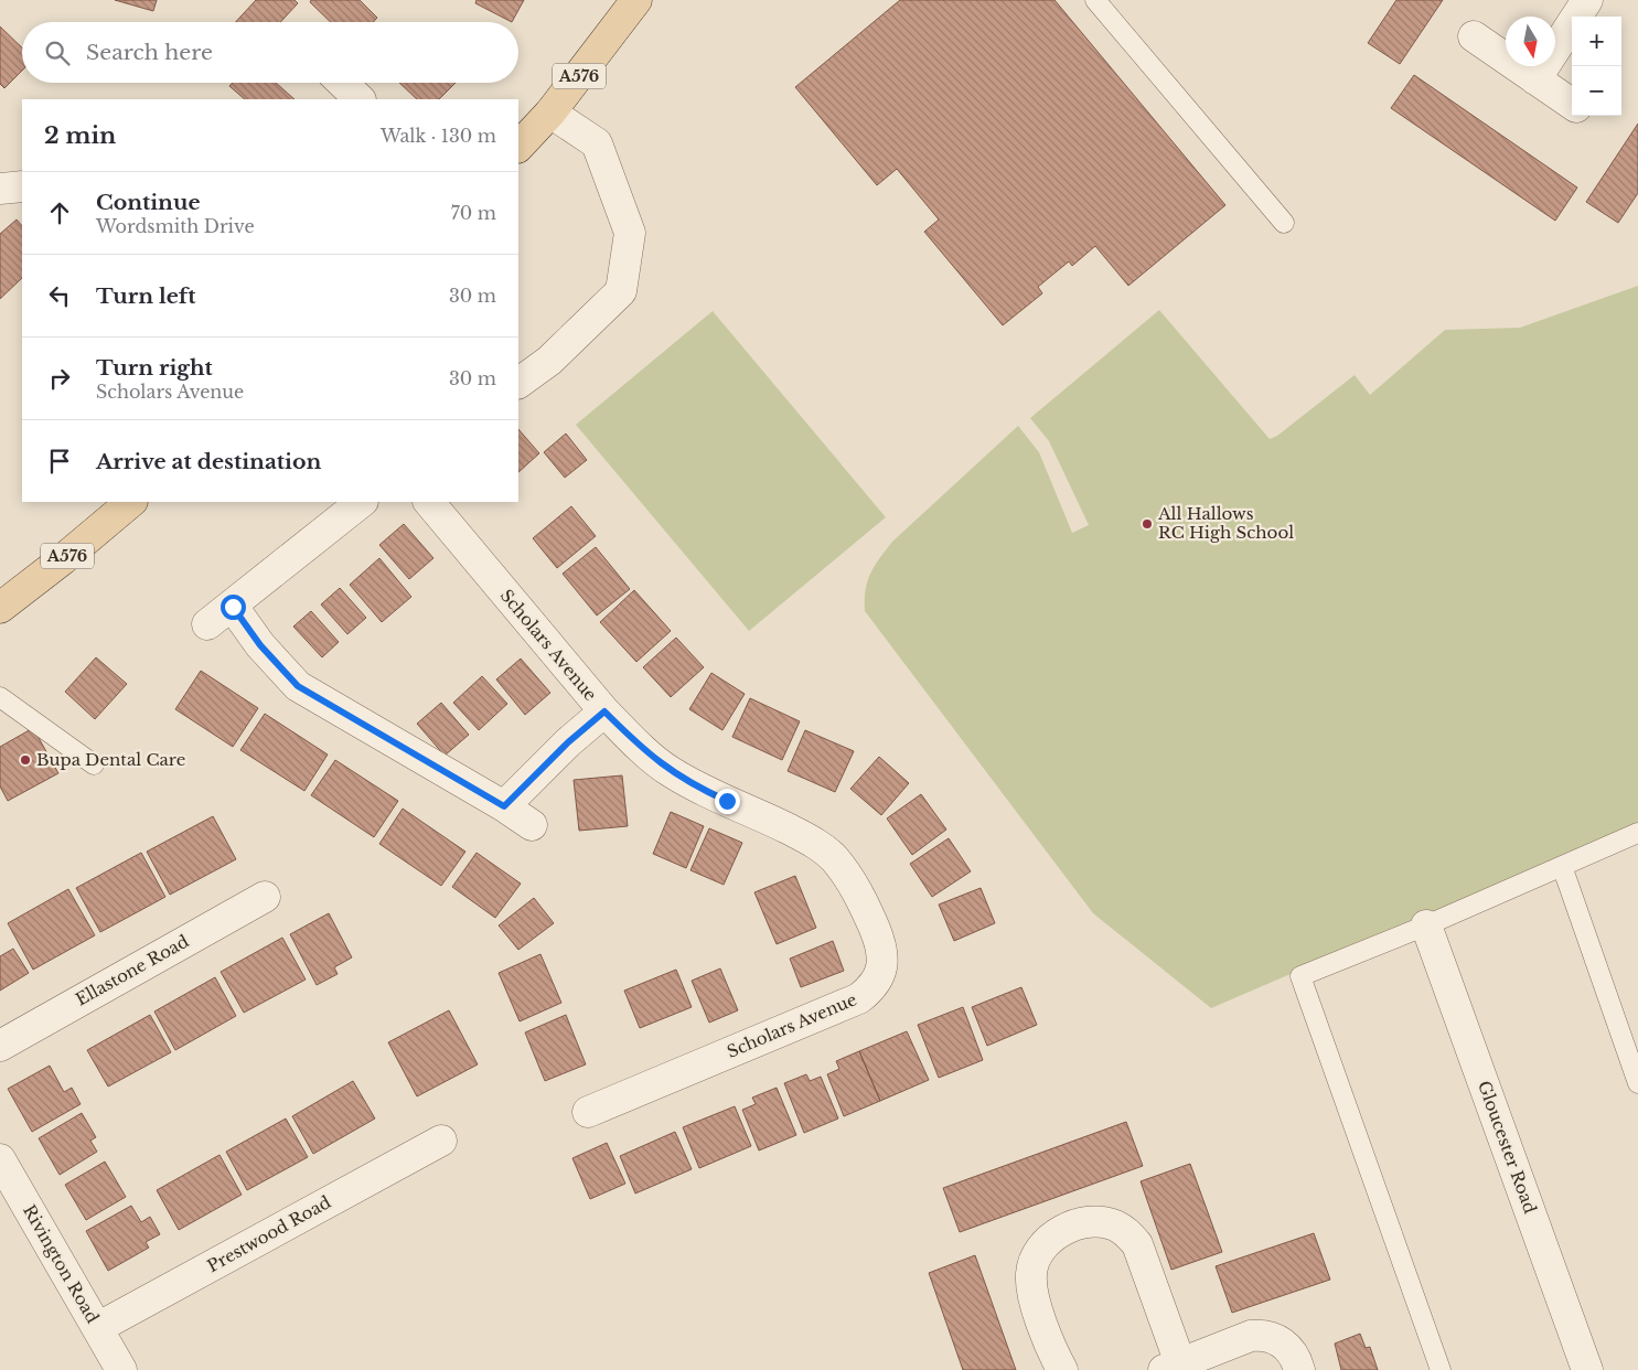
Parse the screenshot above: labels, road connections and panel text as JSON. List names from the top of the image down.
{
  "streets": {
    "main road": ["A576"],
    "street": [
      "Scholars Avenue",
      "Ellastone Road",
      "Gloucester Road",
      "Prestwood Road",
      "Rivington Road"
    ]
  },
  "crossings": [
    ["Prestwood Road", "Rivington Road"]
  ],
  "places": ["All Hallows RC High School", "Bupa Dental Care"],
  "north": "bottom",
  "page": {
    "map_buttons": ["+", "−"],
    "search": "Search here",
    "heading": ["2 min", "Walk · 130 m"],
    "list": [
      ["Continue", "Wordsmith Drive", "70 m"],
      ["Turn left", "30 m"],
      ["Turn right", "Scholars Avenue", "30 m"],
      "Arrive at destination"
    ]
  }
}
